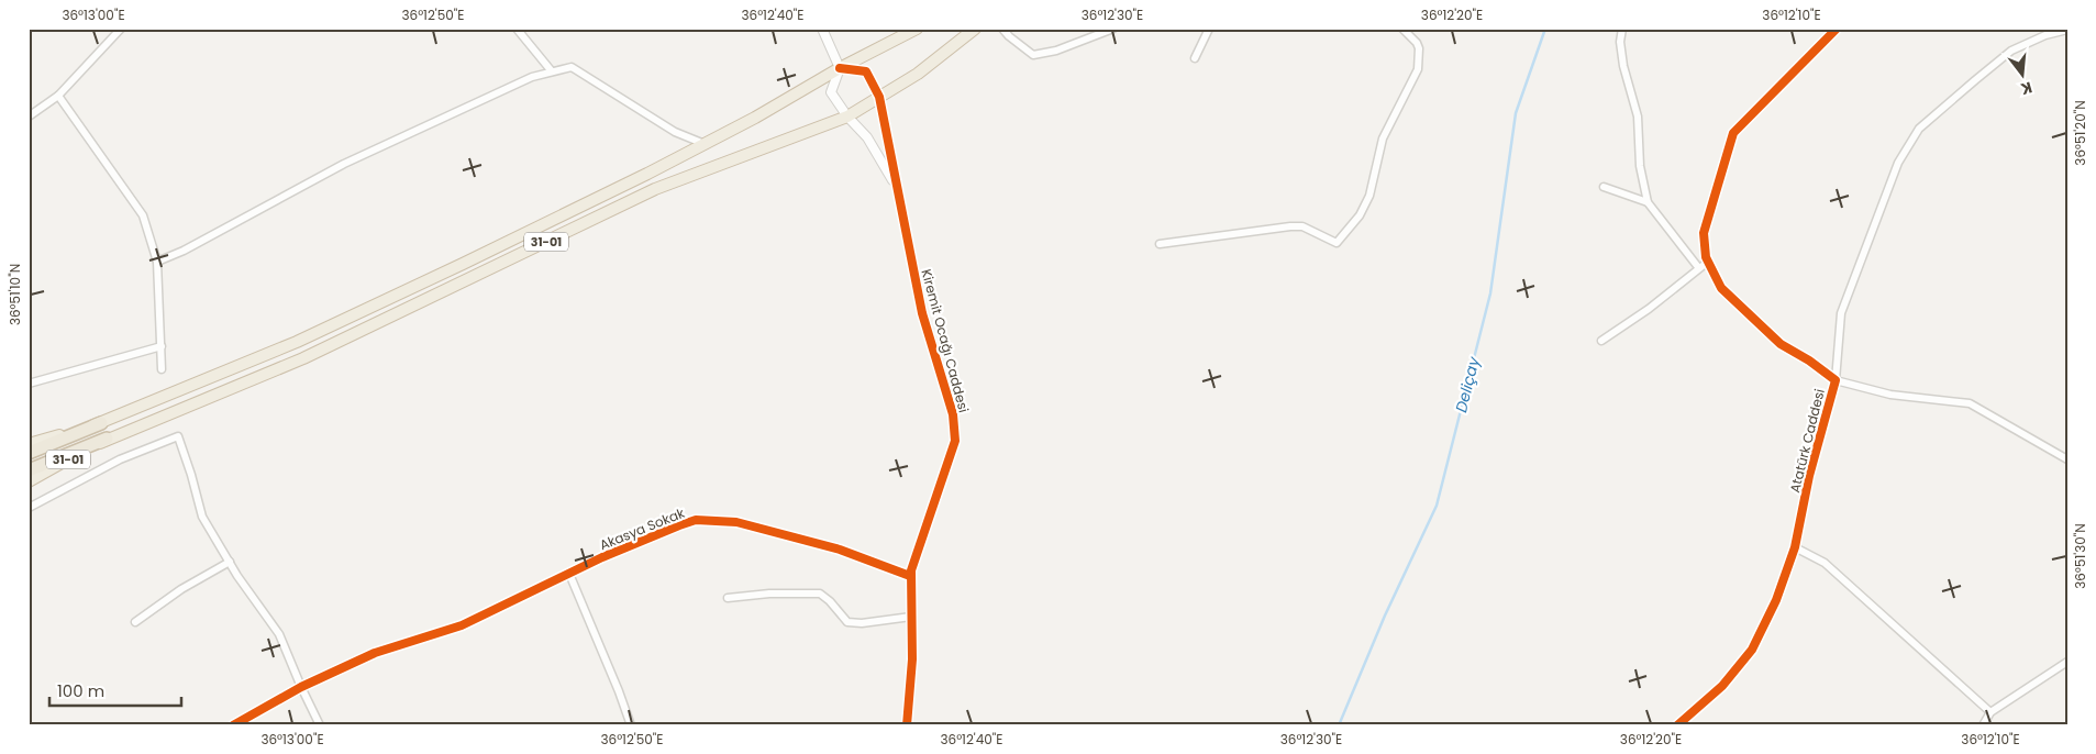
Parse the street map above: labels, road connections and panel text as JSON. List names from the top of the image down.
{
  "streets": {
    "highway": ["31-01"],
    "street": ["Kiremit Ocağı Caddesi", "Atatürk Caddesi", "Akasya Sokak"]
  },
  "crossings": [
    ["31-01", "Kiremit Ocağı Caddesi"],
    ["Kiremit Ocağı Caddesi", "Akasya Sokak"]
  ],
  "water": ["Deliçay"],
  "scale_bar": "100 m",
  "north": "bottom",
  "coordinates": [
    "36°13'00\"E",
    "36°12'50\"E",
    "36°12'40\"E",
    "36°12'30\"E",
    "36°12'20\"E",
    "36°12'10\"E",
    "36°51'20\"N",
    "36°51'10\"N",
    "36°51'30\"N"
  ]
}
